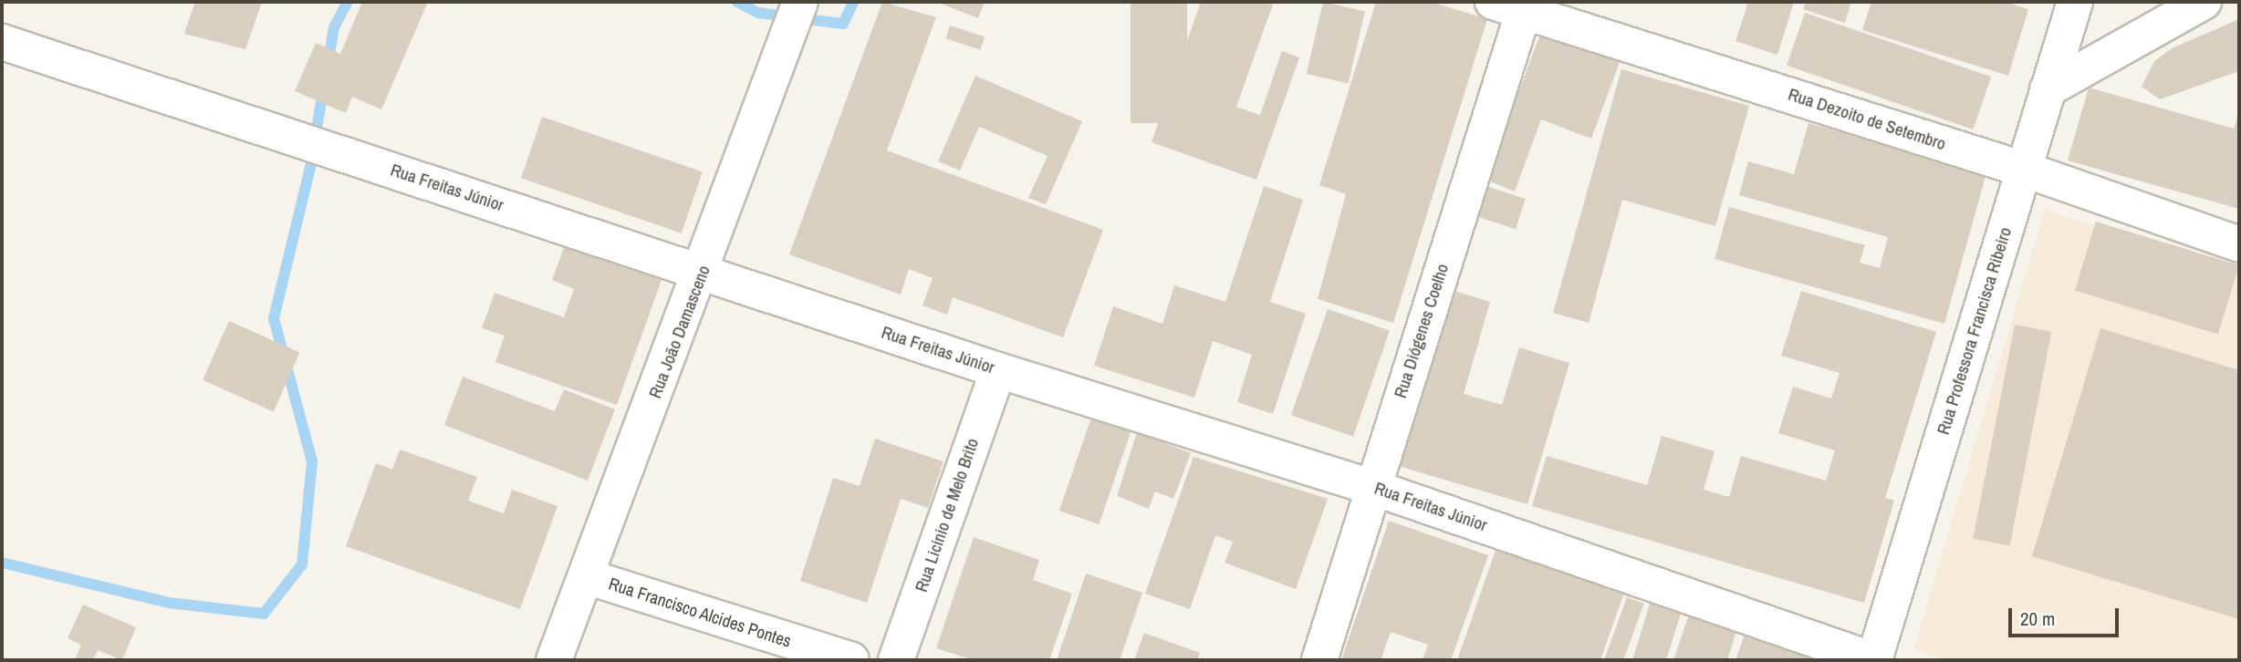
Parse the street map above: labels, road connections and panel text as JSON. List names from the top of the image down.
{
  "streets": {
    "street": [
      "Rua Dezoito de Setembro",
      "Rua Freitas Júnior",
      "Rua Diógenes Coelho",
      "Rua Professora Francisca Ribeiro",
      "Rua João Damasceno",
      "Rua Licinio de Melo Brito",
      "Rua Francisco Alcides Pontes"
    ]
  },
  "crossings": [
    ["Rua Dezoito de Setembro", "Rua Diógenes Coelho"],
    ["Rua Dezoito de Setembro", "Rua Professora Francisca Ribeiro"],
    ["Rua Freitas Júnior", "Rua Diógenes Coelho"],
    ["Rua Freitas Júnior", "Rua Professora Francisca Ribeiro"],
    ["Rua Freitas Júnior", "Rua João Damasceno"],
    ["Rua Freitas Júnior", "Rua Licinio de Melo Brito"],
    ["Rua João Damasceno", "Rua Francisco Alcides Pontes"]
  ],
  "scale_bar": "20 m"
}
